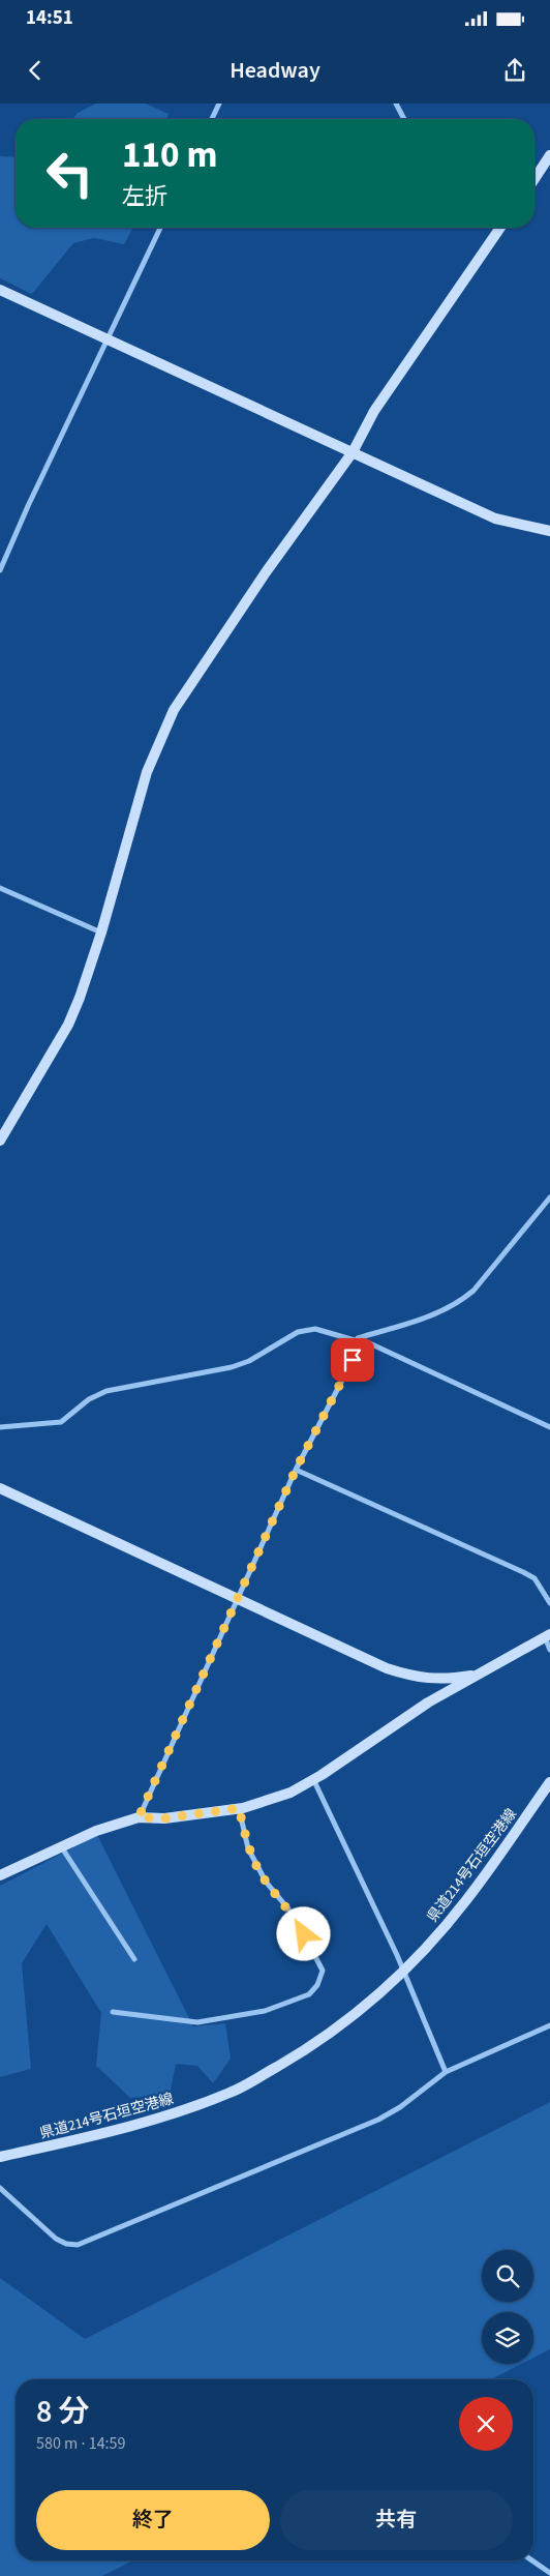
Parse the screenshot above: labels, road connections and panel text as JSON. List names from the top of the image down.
{
  "streets": {
    "street": ["県道214号石垣空港線"]
  },
  "page": {
    "status": "14:51",
    "header": "Headway",
    "turn": ["110 m", "左折"],
    "heading": ["8 分", "580 m · 14:59"],
    "buttons": ["終了", "共有"]
  }
}
